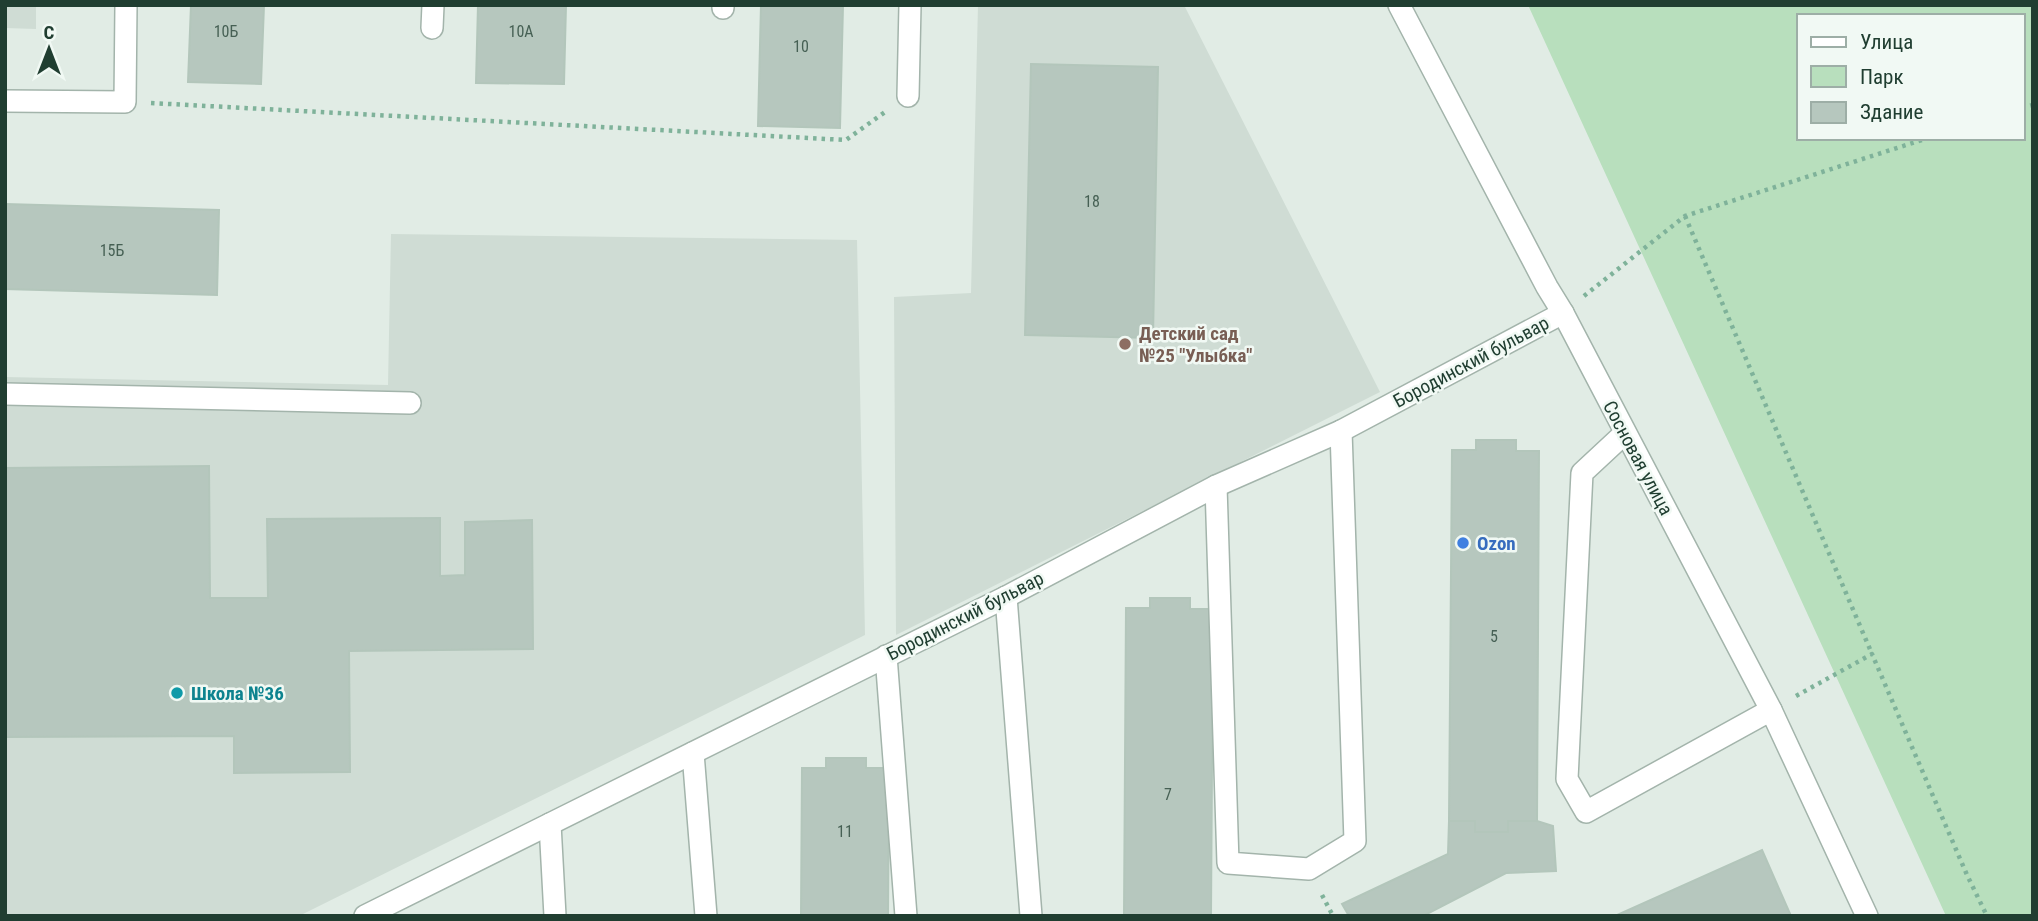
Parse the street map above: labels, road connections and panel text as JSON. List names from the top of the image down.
{
  "streets": {
    "street": ["Бородинский бульвар", "Сосновая улица"]
  },
  "crossings": [
    ["Бородинский бульвар", "Сосновая улица"]
  ],
  "places": ["Детский сад №25 \"Улыбка\"", "Ozon", "Школа №36"],
  "house_numbers": [
    "10Б",
    "10А",
    "10",
    "18",
    "15Б",
    "5",
    "7",
    "11"
  ],
  "legend": ["Улица", "Парк", "Здание"],
  "north": "top"
}
